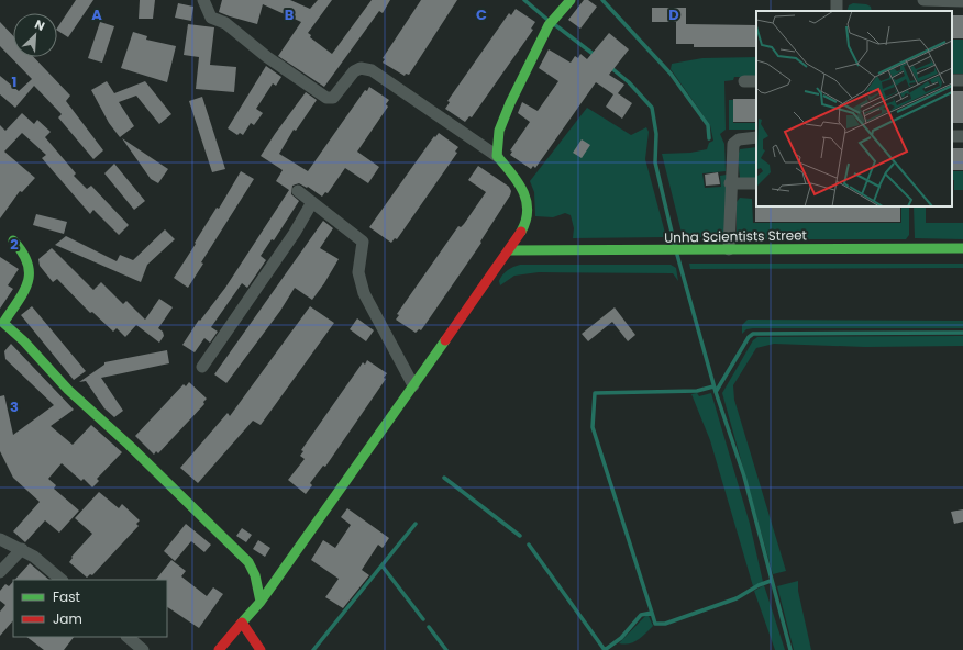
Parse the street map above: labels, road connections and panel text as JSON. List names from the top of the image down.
{
  "streets": {
    "street": ["Unha Scientists Street"]
  },
  "legend": ["Fast", "Jam"],
  "north": "top right",
  "grid": {
    "columns": [
      "A",
      "B",
      "C",
      "D"
    ],
    "rows": ["1", "2", "3"]
  }
}
